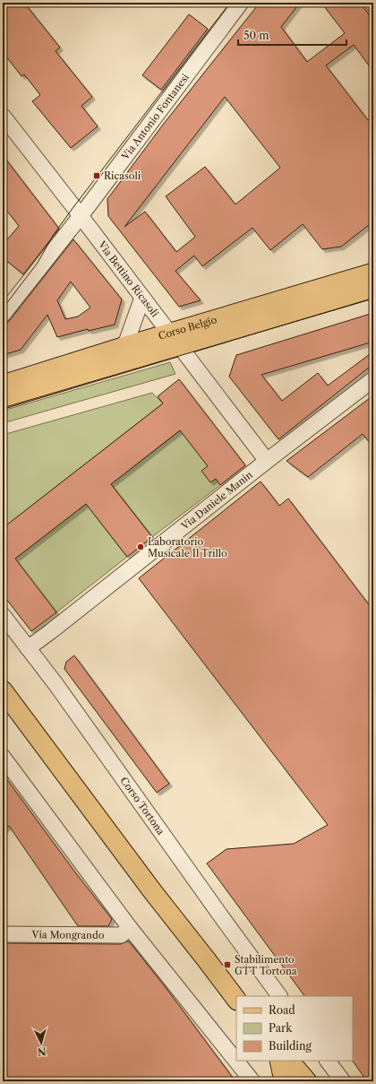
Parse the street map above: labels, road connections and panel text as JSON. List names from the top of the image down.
{
  "streets": {
    "main road": ["Corso Belgio"],
    "street": [
      "Via Antonio Fontanesi",
      "Via Bettino Ricasoli",
      "Via Daniele Manin",
      "Corso Tortona",
      "Via Mongrando"
    ]
  },
  "crossings": [
    ["Via Antonio Fontanesi", "Via Bettino Ricasoli"],
    ["Via Bettino Ricasoli", "Corso Belgio"],
    ["Via Bettino Ricasoli", "Via Daniele Manin"],
    ["Via Daniele Manin", "Corso Tortona"]
  ],
  "places": {
    "transit": ["Ricasoli", "Stabilimento GTT Tortona"],
    "other": ["Laboratorio Musicale Il Trillo"]
  },
  "legend": ["Road", "Park", "Building"],
  "scale_bar": "50 m",
  "north": "bottom"
}
